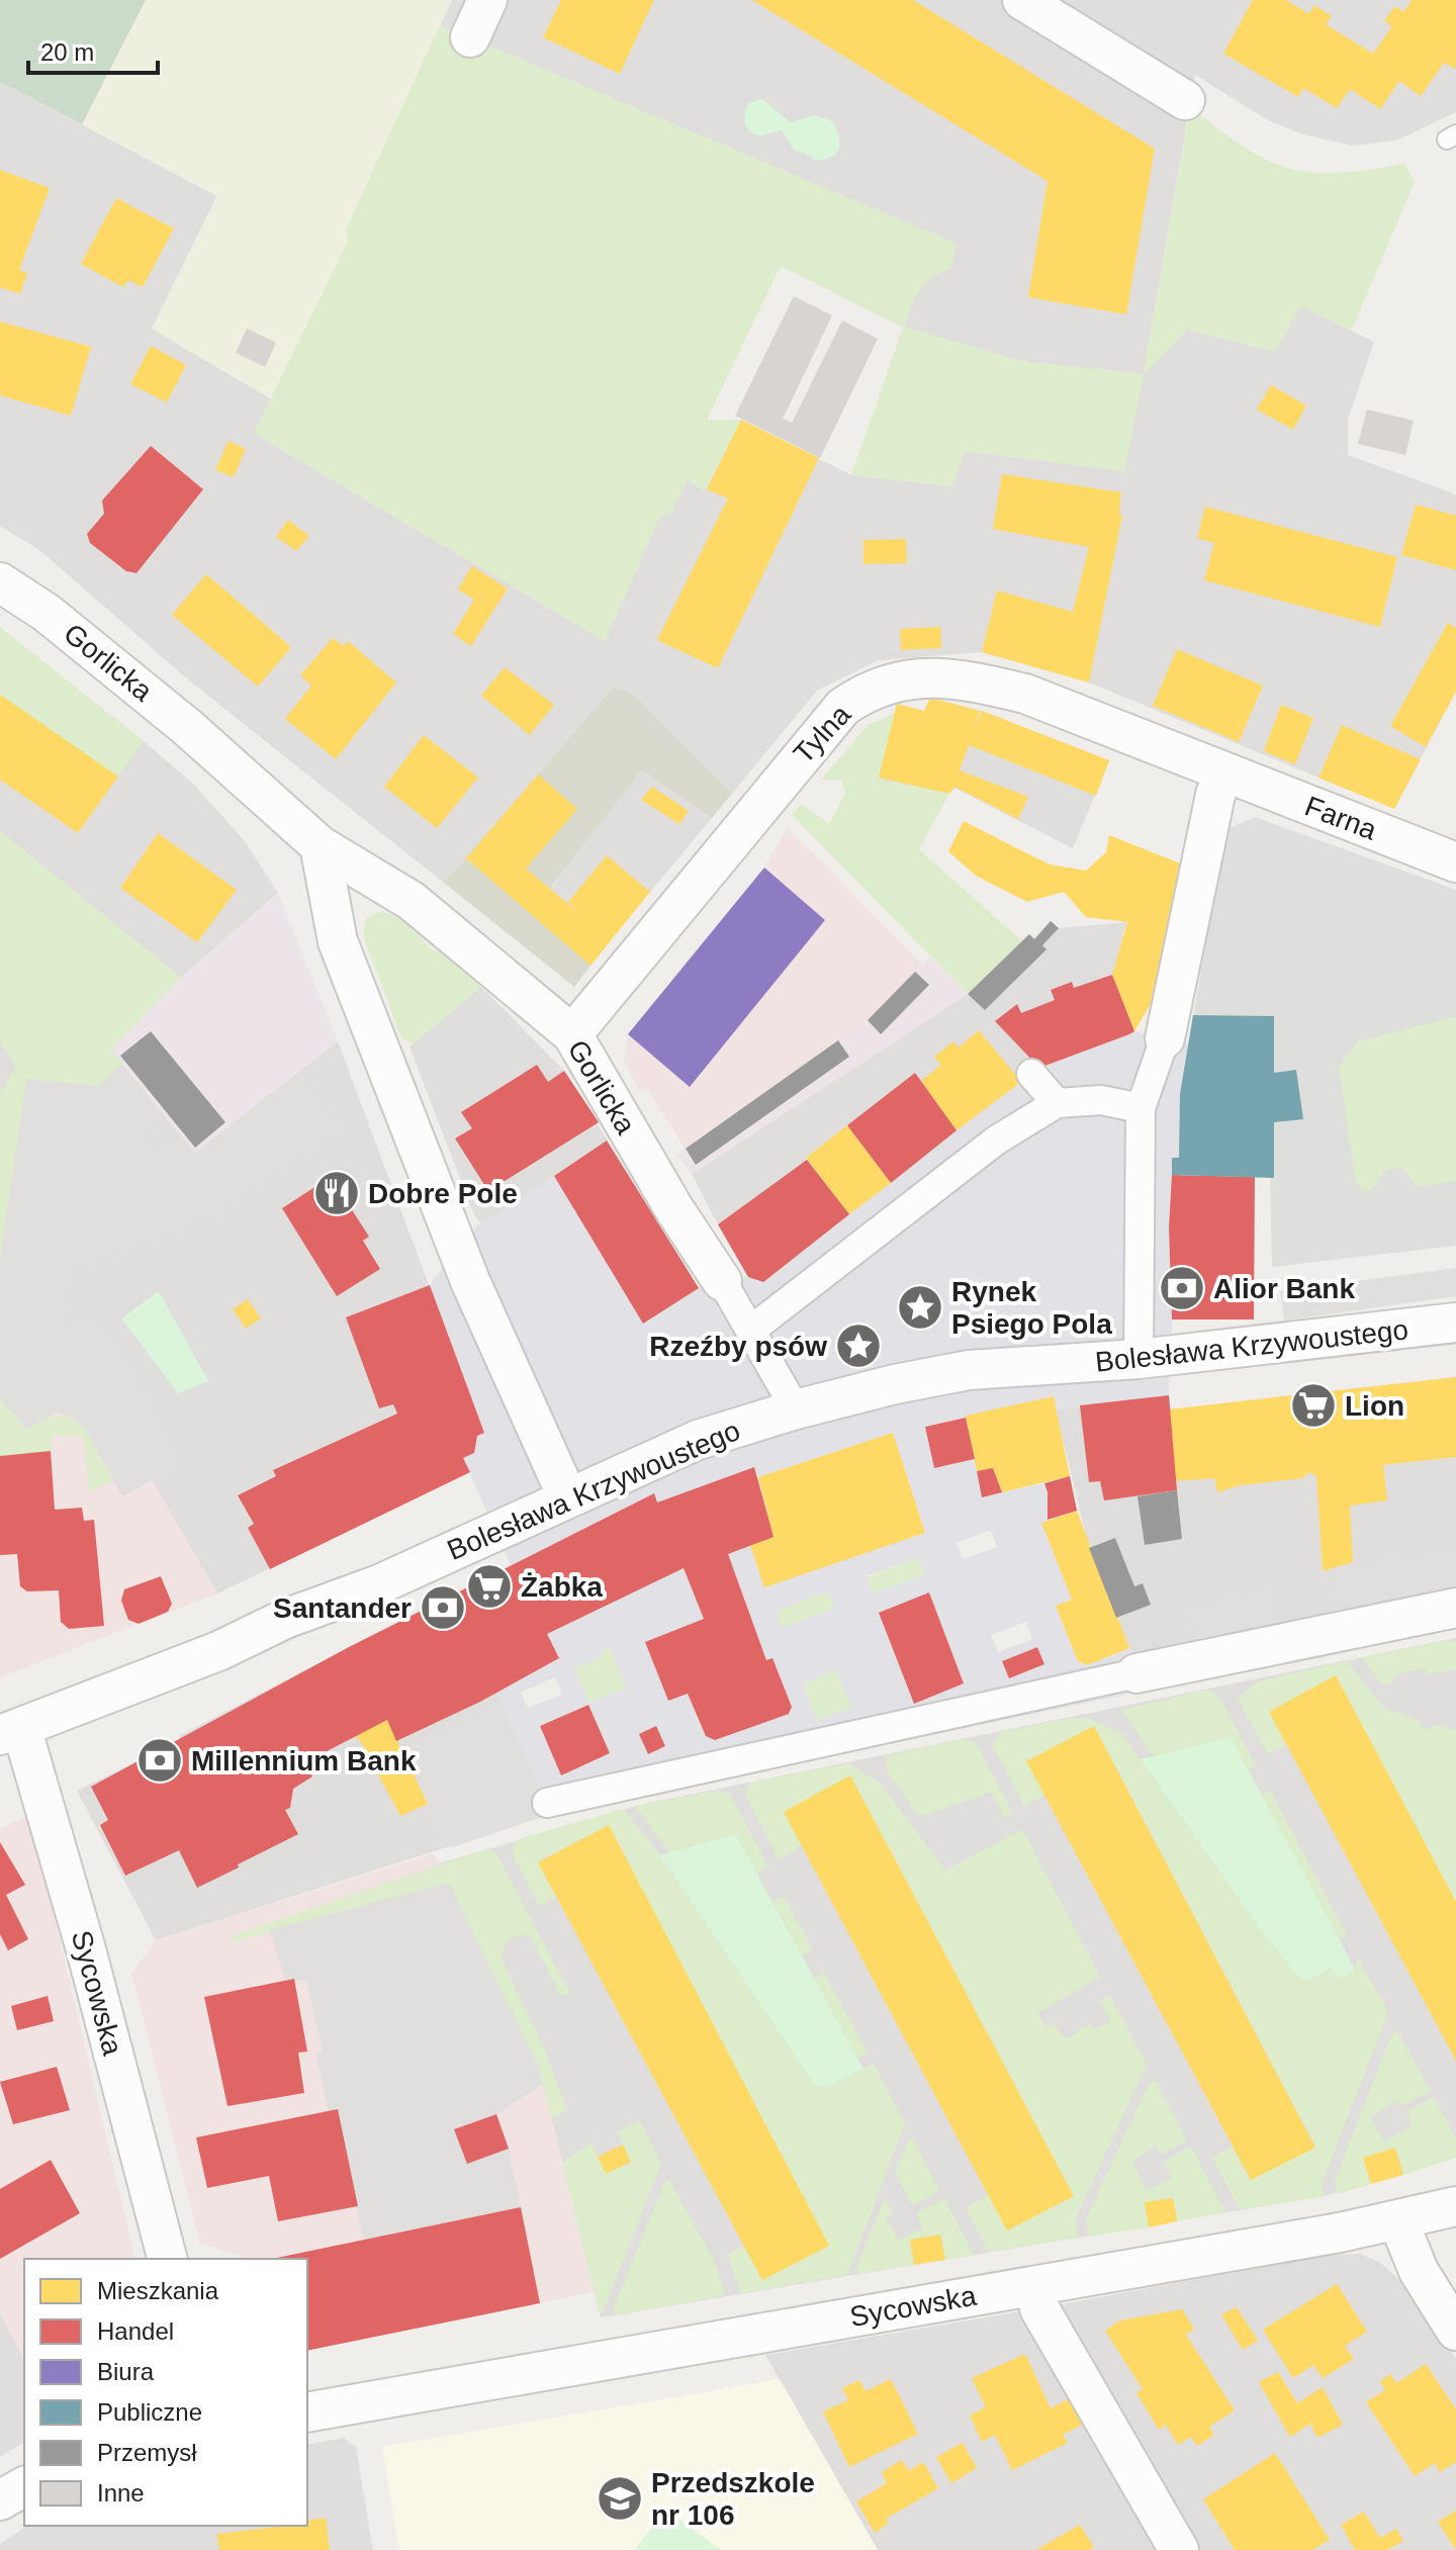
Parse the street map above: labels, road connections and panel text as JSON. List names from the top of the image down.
{
  "streets": {
    "street": [
      "Gorlicka",
      "Tylna",
      "Farna",
      "Bolesława Krzywoustego",
      "Sycowska"
    ]
  },
  "crossings": [
    ["Gorlicka", "Tylna"],
    ["Gorlicka", "Bolesława Krzywoustego"],
    ["Tylna", "Farna"],
    ["Bolesława Krzywoustego", "Sycowska"]
  ],
  "places": {
    "restaurant": ["Dobre Pole"],
    "bank": ["Alior Bank", "Santander", "Millennium Bank"],
    "place": ["Rynek Psiego Pola", "Rzeźby psów"],
    "supermarket": ["Lion", "Żabka"],
    "school or university": ["Przedszkole nr 106"]
  },
  "legend": [
    "Mieszkania",
    "Handel",
    "Biura",
    "Publiczne",
    "Przemysł",
    "Inne"
  ],
  "scale_bar": "20 m"
}
